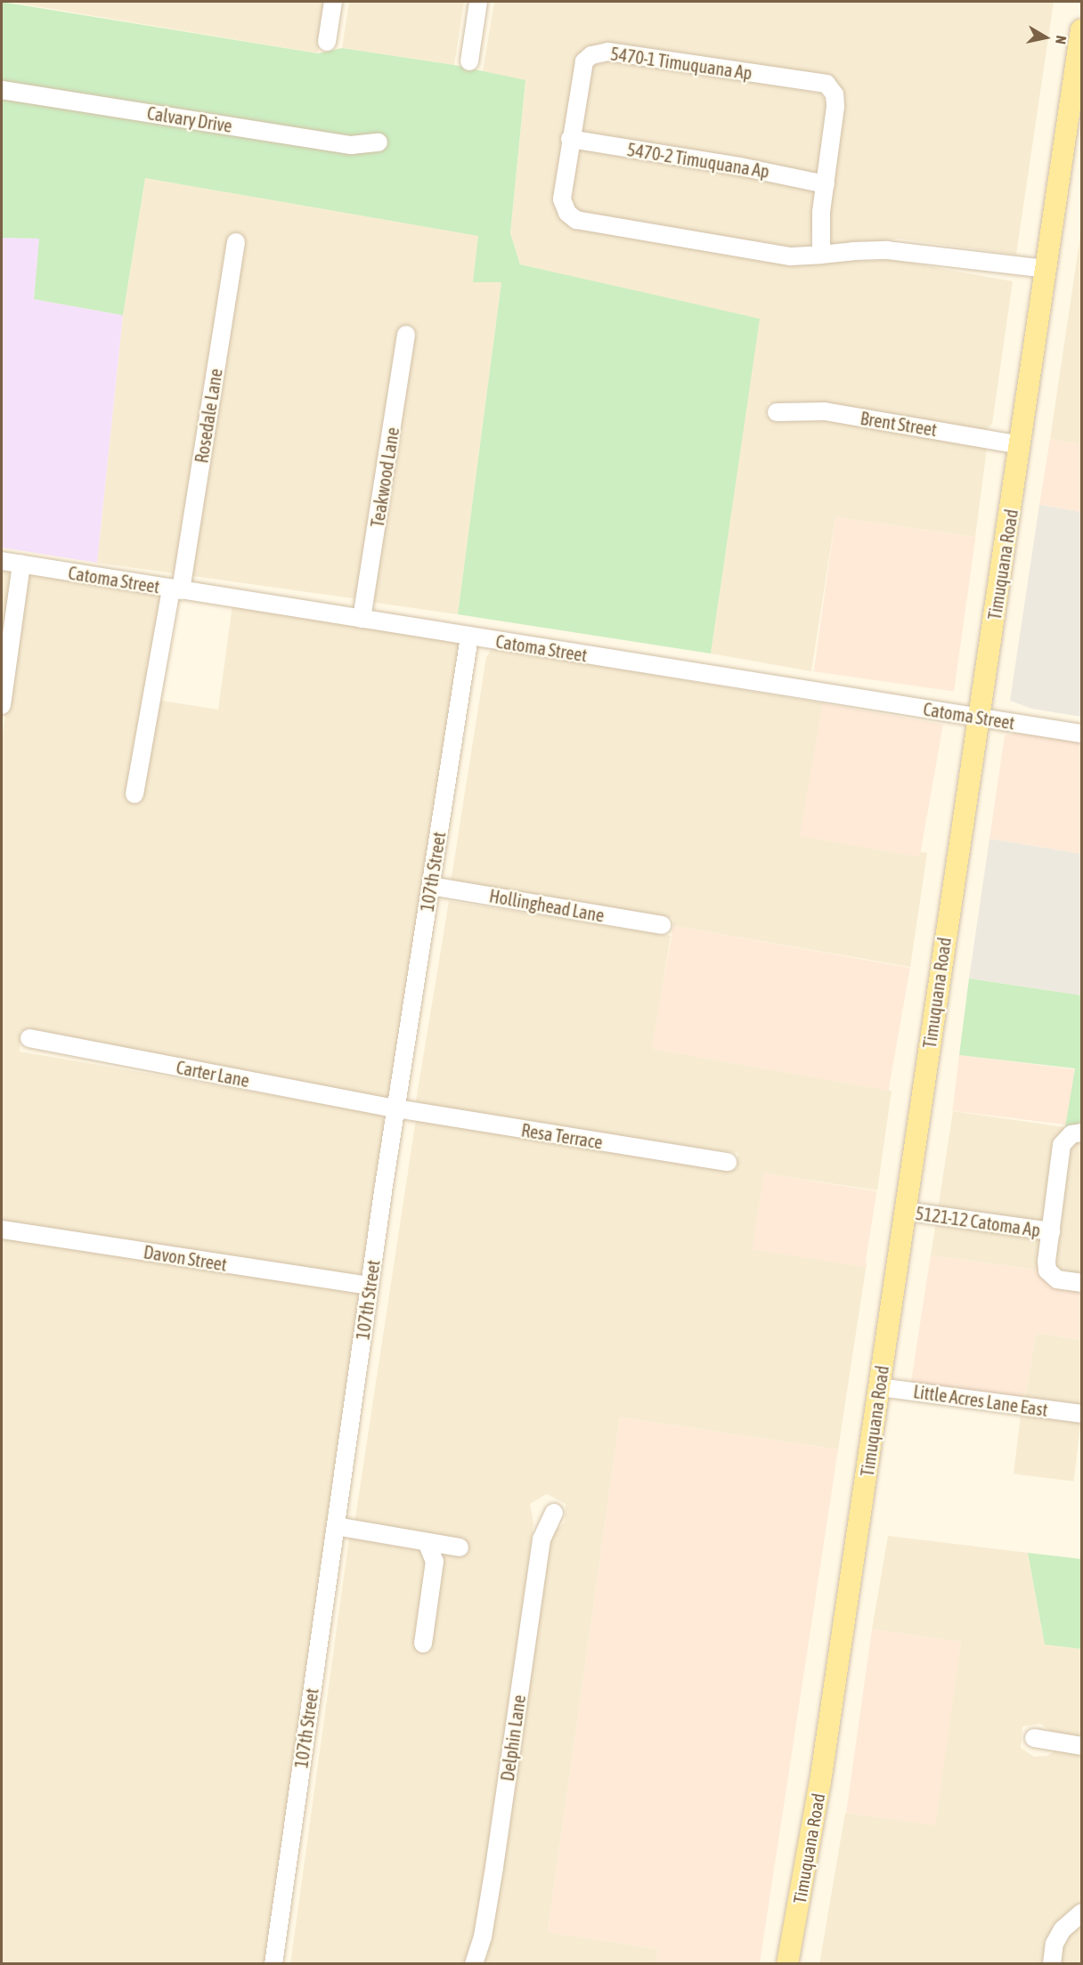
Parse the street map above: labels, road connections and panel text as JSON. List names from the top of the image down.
{
  "streets": {
    "main road": ["Timuquana Road"],
    "street": [
      "5470-1 Timuquana Ap",
      "Calvary Drive",
      "5470-2 Timuquana Ap",
      "Rosedale Lane",
      "Brent Street",
      "Teakwood Lane",
      "Catoma Street",
      "107th Street",
      "Hollinghead Lane",
      "Carter Lane",
      "Resa Terrace",
      "5121-12 Catoma Ap",
      "Davon Street",
      "Little Acres Lane East",
      "Delphin Lane"
    ]
  },
  "crossings": [
    ["5470-1 Timuquana Ap", "5470-2 Timuquana Ap"],
    ["5470-1 Timuquana Ap", "Timuquana Road"],
    ["Rosedale Lane", "Catoma Street"],
    ["Brent Street", "Timuquana Road"],
    ["Teakwood Lane", "Catoma Street"],
    ["Timuquana Road", "Catoma Street"],
    ["Timuquana Road", "5121-12 Catoma Ap"],
    ["Timuquana Road", "Little Acres Lane East"],
    ["Catoma Street", "107th Street"],
    ["107th Street", "Hollinghead Lane"],
    ["107th Street", "Carter Lane"],
    ["107th Street", "Resa Terrace"],
    ["107th Street", "Davon Street"],
    ["Carter Lane", "Resa Terrace"]
  ],
  "north": "right"
}
